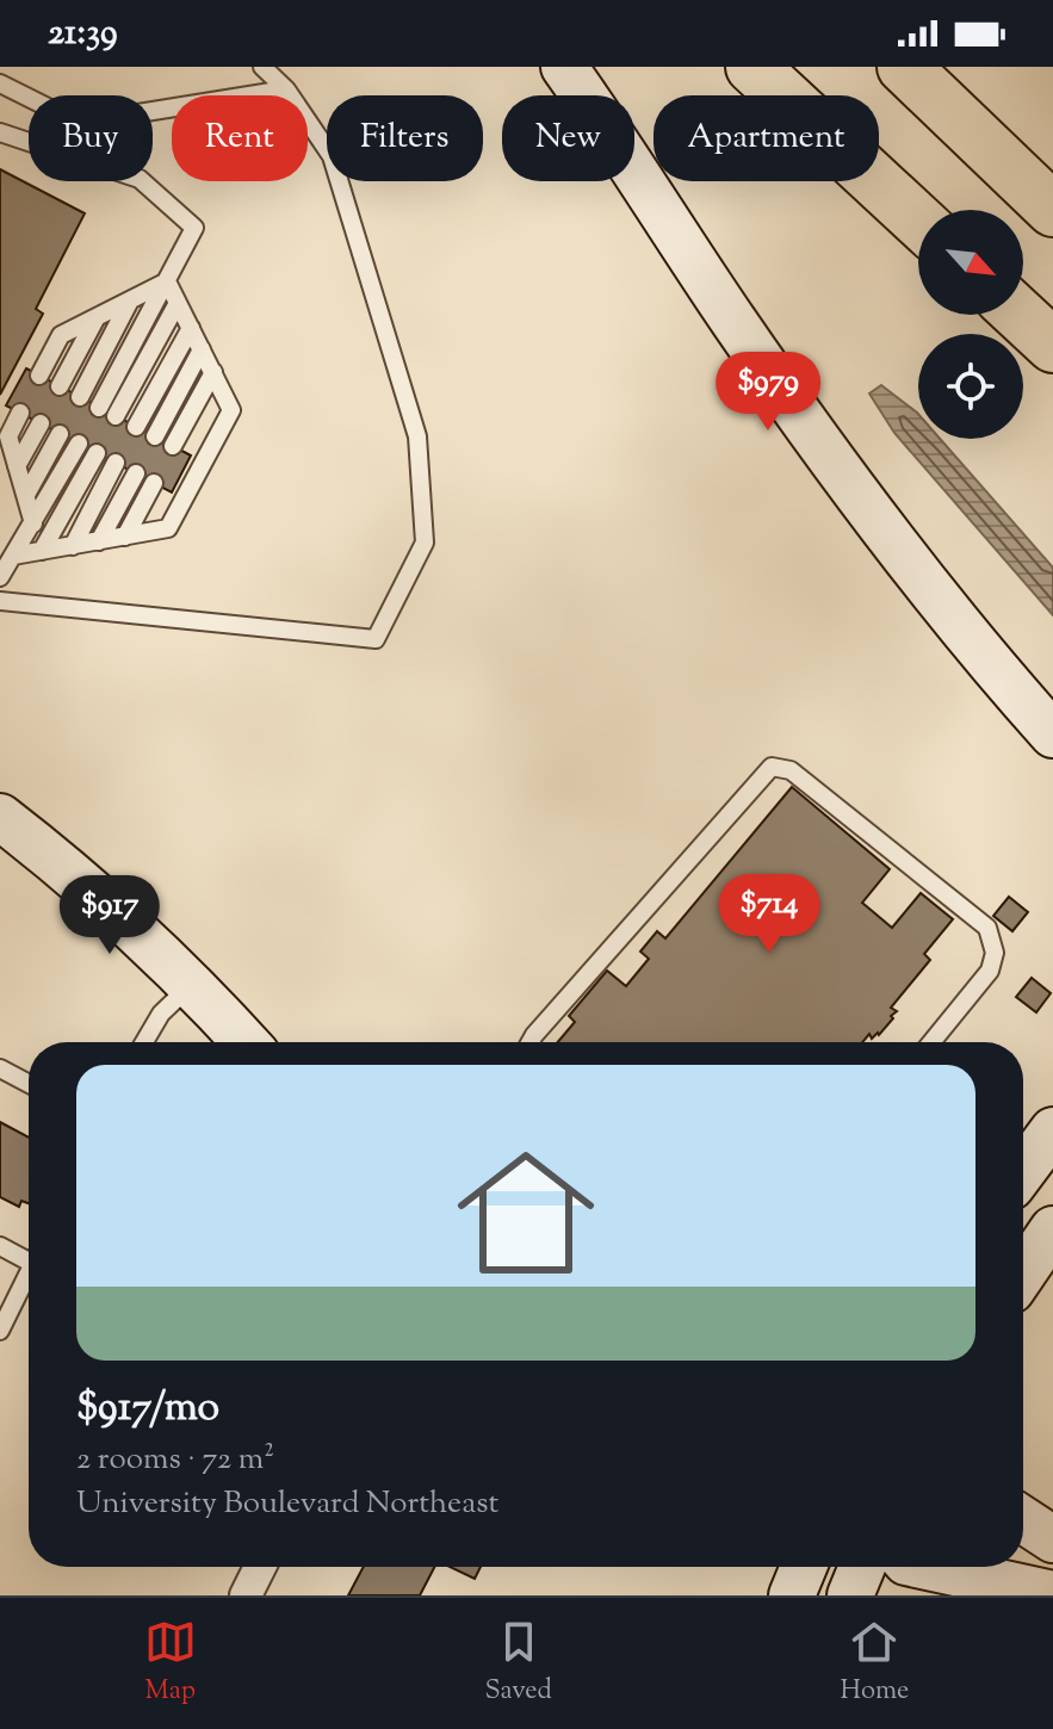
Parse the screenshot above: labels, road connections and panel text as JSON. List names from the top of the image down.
{
  "north": "bottom right",
  "page": {
    "status": "21:39",
    "chip": [
      "Buy",
      "Rent",
      "Filters",
      "New",
      "Apartment"
    ],
    "price": ["$979", "$714", "$917"],
    "list": [
      {
        "name": "$917/mo",
        "note": "2 rooms · 72 m² · University Boulevard Northeast"
      }
    ],
    "tabs": ["Map", "Saved", "Home"]
  }
}
